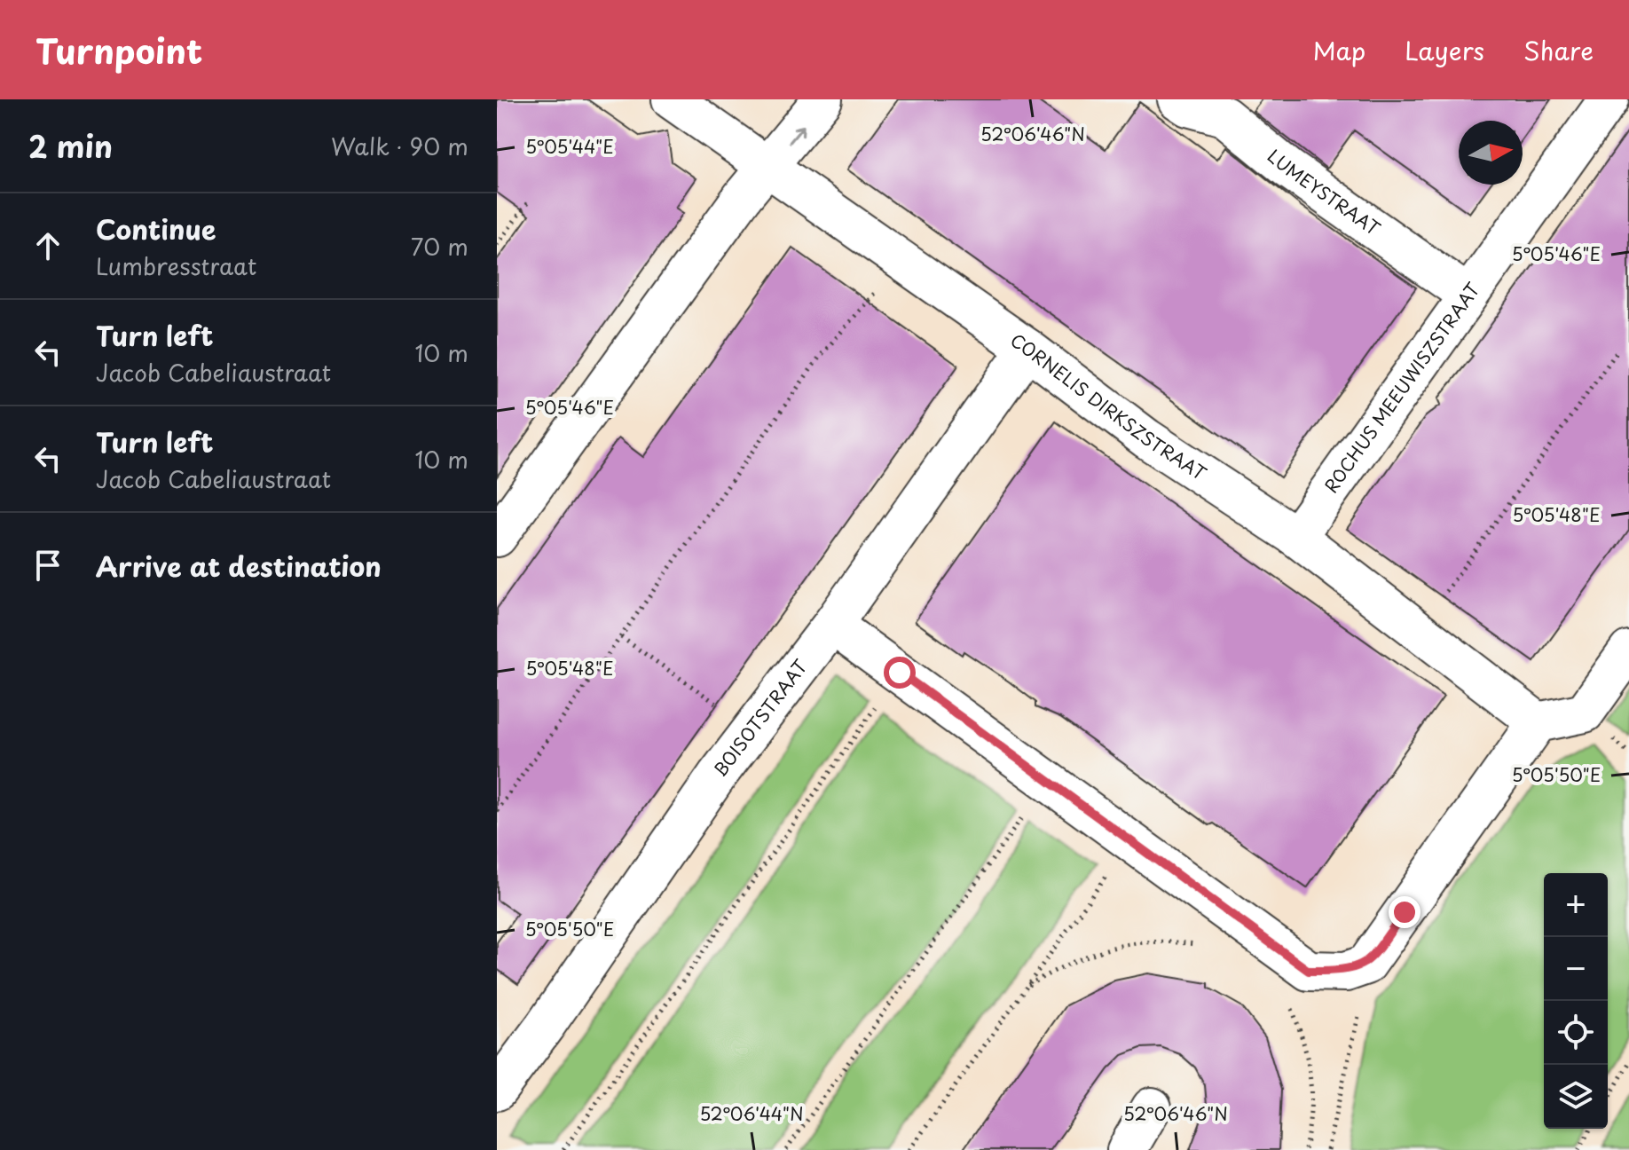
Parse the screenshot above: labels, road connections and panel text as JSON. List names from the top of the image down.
{
  "streets": {
    "street": [
      "LUMEYSTRAAT",
      "ROCHUS MEEUWISZSTRAAT",
      "CORNELIS DIRKSZSTRAAT",
      "BOISOTSTRAAT"
    ]
  },
  "crossings": [
    ["LUMEYSTRAAT", "ROCHUS MEEUWISZSTRAAT"],
    ["ROCHUS MEEUWISZSTRAAT", "CORNELIS DIRKSZSTRAAT"],
    ["CORNELIS DIRKSZSTRAAT", "BOISOTSTRAAT"]
  ],
  "north": "right",
  "page": {
    "header": "Turnpoint",
    "nav": ["Map", "Layers", "Share"],
    "heading": ["2 min", "Walk · 90 m"],
    "list": [
      ["Continue", "Lumbresstraat", "70 m"],
      ["Turn left", "Jacob Cabeliaustraat", "10 m"],
      ["Turn left", "Jacob Cabeliaustraat", "10 m"],
      "Arrive at destination"
    ],
    "map_buttons": ["+", "−"]
  },
  "coordinates": [
    "52°06'46\"N",
    "5°05'44\"E",
    "5°05'46\"E",
    "5°05'48\"E",
    "5°05'50\"E",
    "52°06'44\"N"
  ]
}
